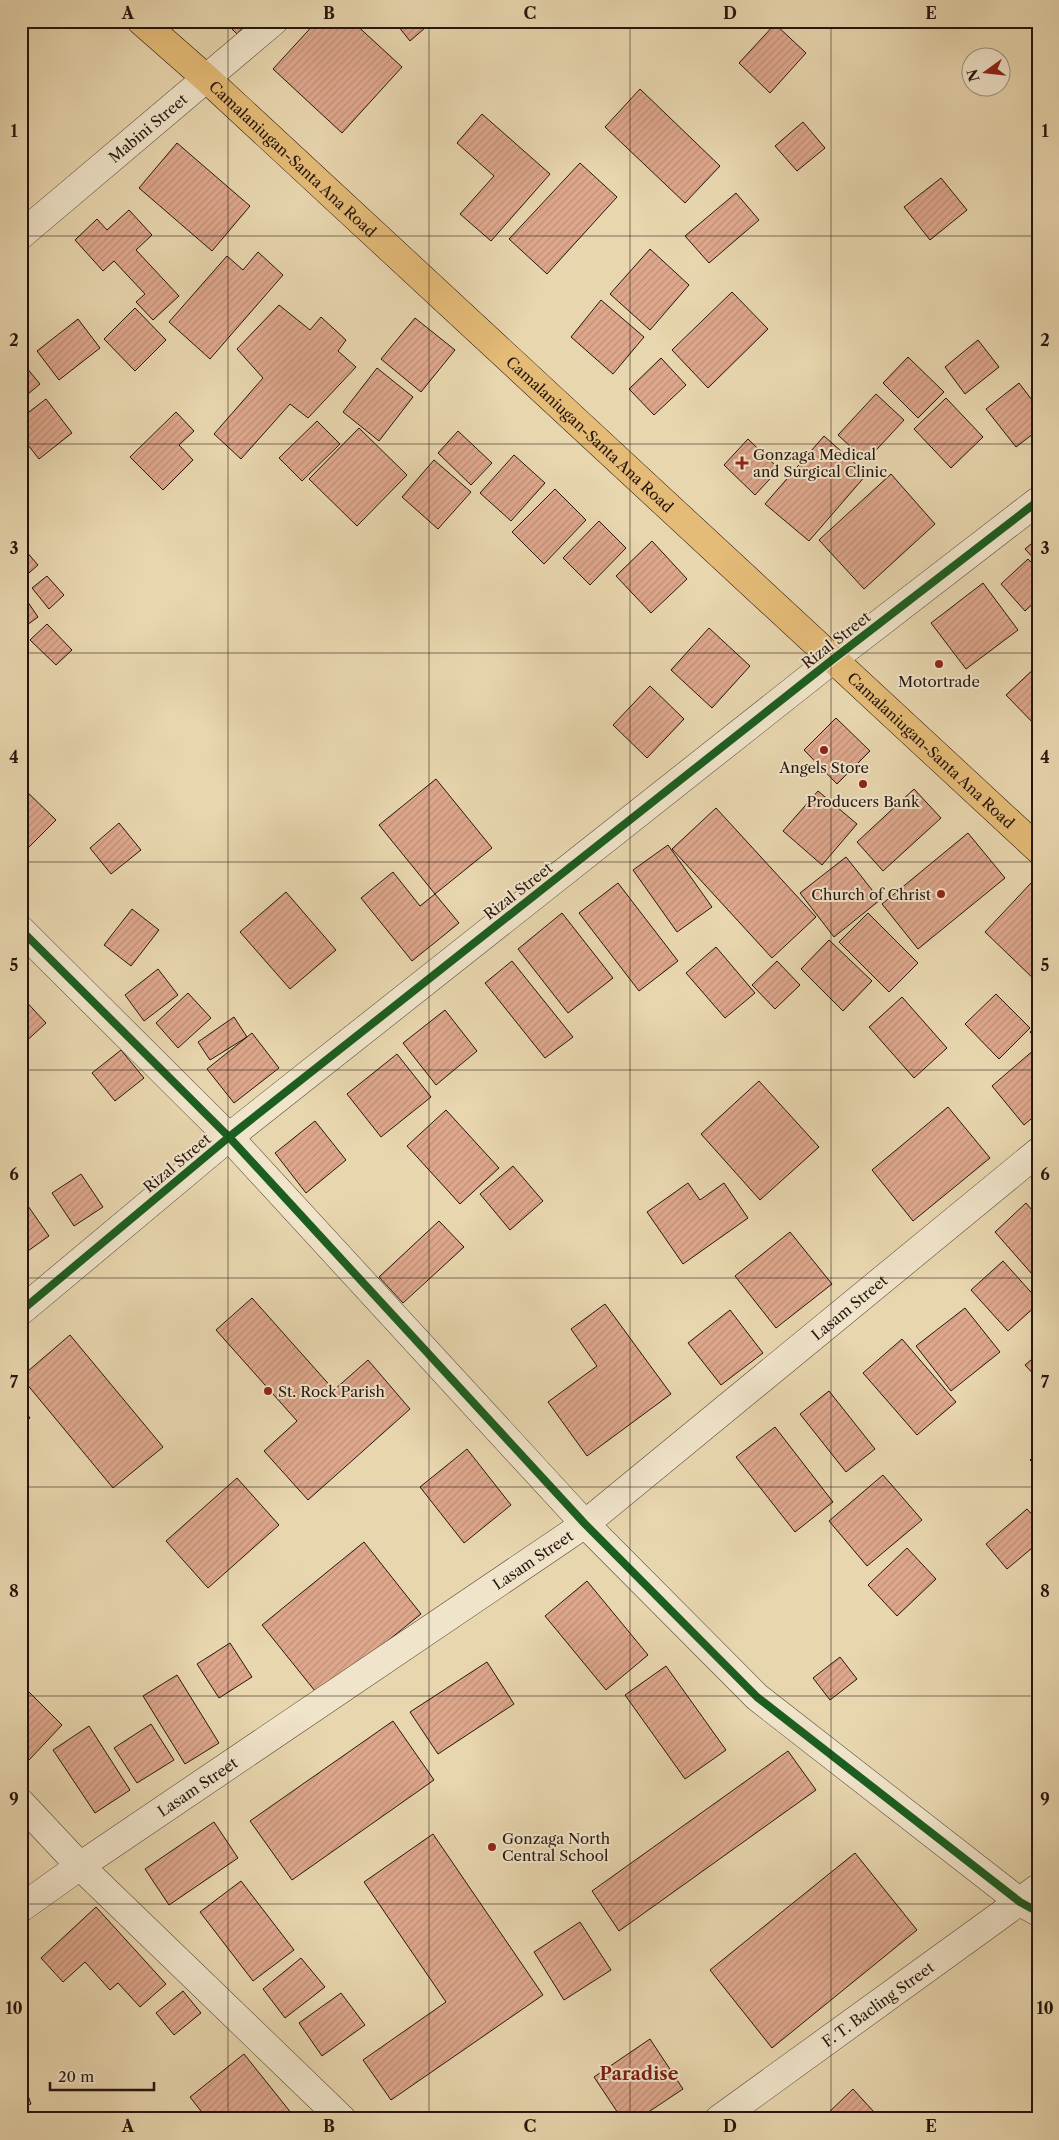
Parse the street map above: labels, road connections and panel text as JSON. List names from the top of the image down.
{
  "streets": {
    "main road": ["Camalaniugan-Santa Ana Road"],
    "street": [
      "Mabini Street",
      "Rizal Street",
      "Lasam Street",
      "F. T. Bacling Street"
    ]
  },
  "crossings": [
    ["Mabini Street", "Camalaniugan-Santa Ana Road"],
    ["Camalaniugan-Santa Ana Road", "Rizal Street"]
  ],
  "districts": ["Paradise"],
  "places": {
    "health": ["Gonzaga Medical and Surgical Clinic"],
    "other": [
      "Motortrade",
      "Angels Store",
      "Producers Bank",
      "Church of Christ",
      "St. Rock Parish",
      "Gonzaga North Central School"
    ]
  },
  "scale_bar": "20 m",
  "north": "left",
  "grid": {
    "columns": [
      "A",
      "B",
      "C",
      "D",
      "E"
    ],
    "rows": [
      "1",
      "2",
      "3",
      "4",
      "5",
      "6",
      "7",
      "8",
      "9",
      "10"
    ]
  }
}
